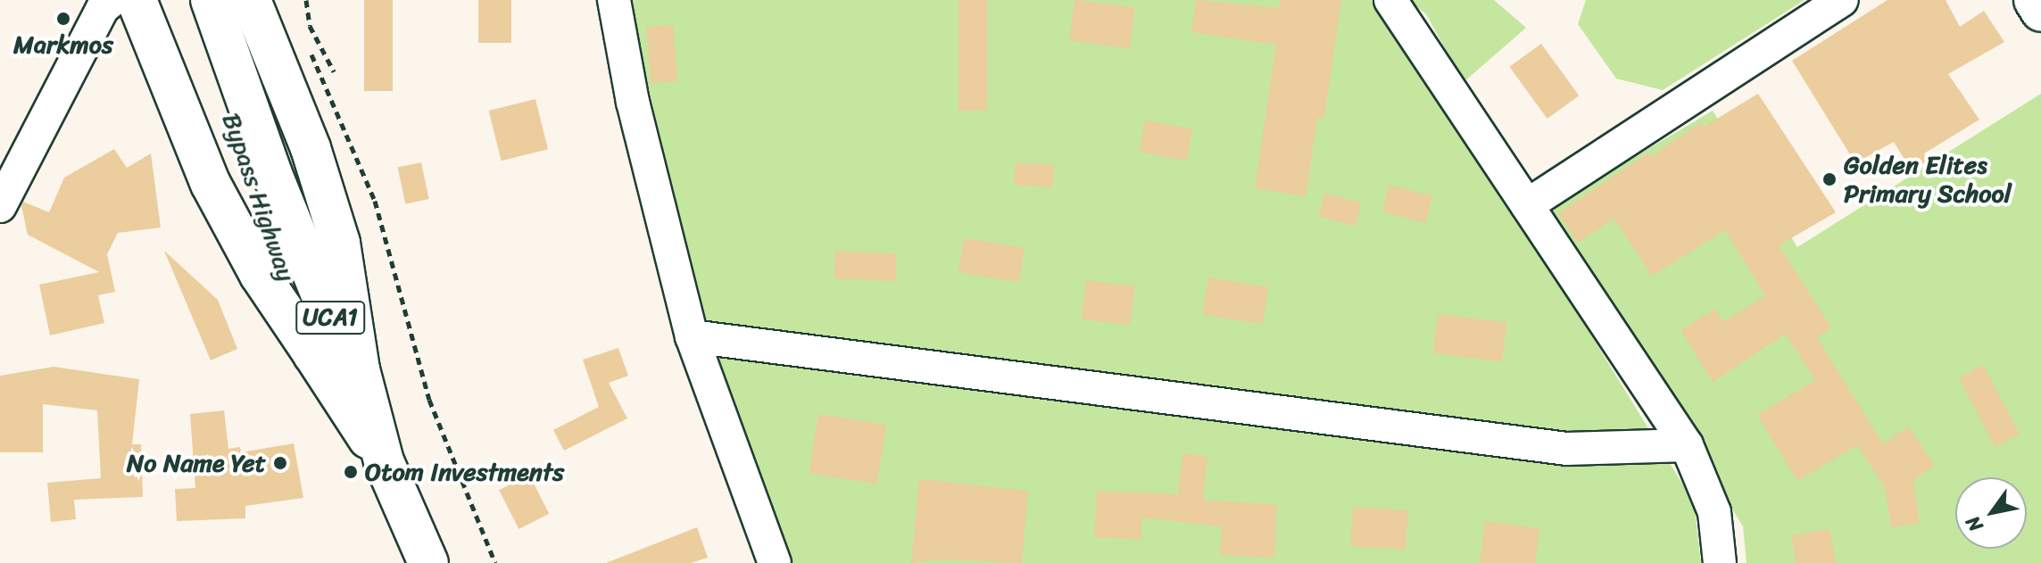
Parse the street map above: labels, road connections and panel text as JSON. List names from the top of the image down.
{
  "streets": {
    "main road": ["Bypass Highway", "UCA1"]
  },
  "places": [
    "Markmos",
    "Golden Elites Primary School",
    "No Name Yet",
    "Otom Investments"
  ],
  "north": "bottom left"
}
